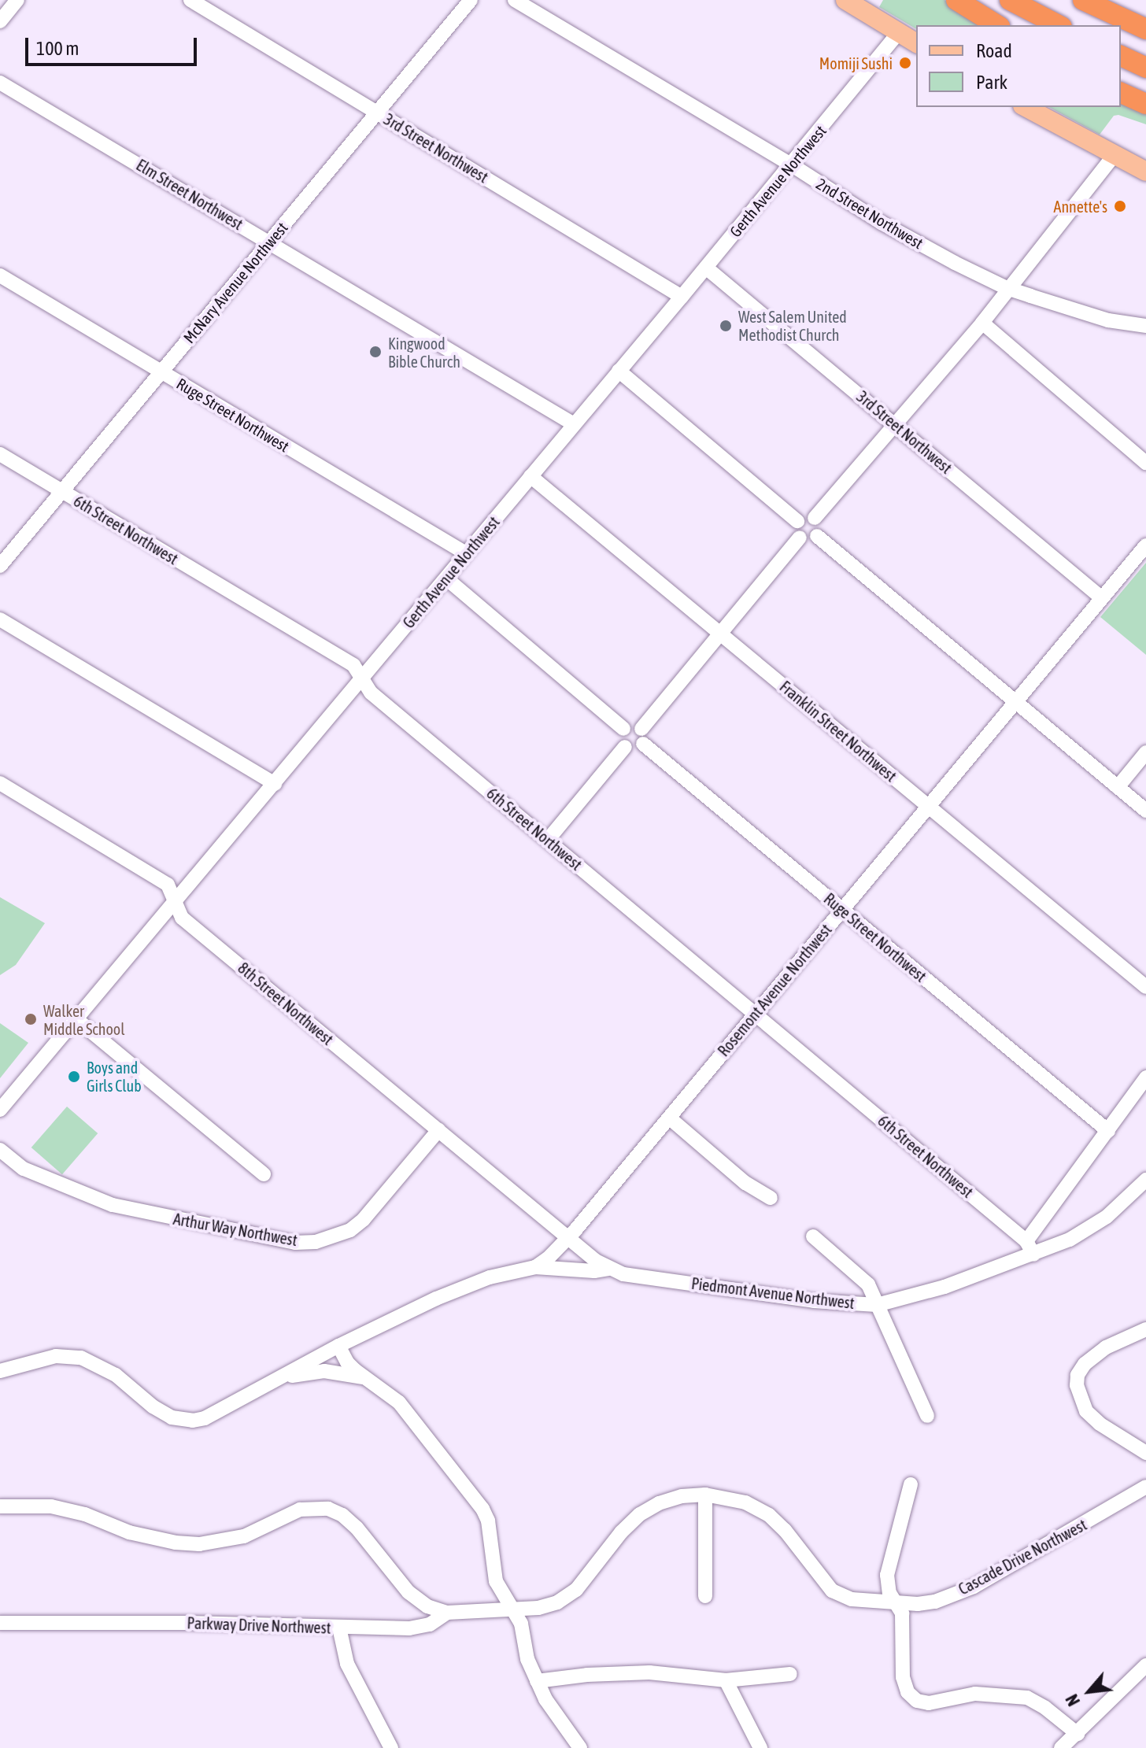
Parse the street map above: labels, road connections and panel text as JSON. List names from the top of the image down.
{
  "streets": {
    "street": [
      "3rd Street Northwest",
      "Gerth Avenue Northwest",
      "Elm Street Northwest",
      "2nd Street Northwest",
      "McNary Avenue Northwest",
      "Ruge Street Northwest",
      "6th Street Northwest",
      "Franklin Street Northwest",
      "Rosemont Avenue Northwest",
      "8th Street Northwest",
      "Arthur Way Northwest",
      "Piedmont Avenue Northwest",
      "Cascade Drive Northwest",
      "Parkway Drive Northwest"
    ]
  },
  "crossings": [
    ["3rd Street Northwest", "Gerth Avenue Northwest"],
    ["3rd Street Northwest", "McNary Avenue Northwest"],
    ["3rd Street Northwest", "Rosemont Avenue Northwest"],
    ["Gerth Avenue Northwest", "Elm Street Northwest"],
    ["Gerth Avenue Northwest", "2nd Street Northwest"],
    ["Gerth Avenue Northwest", "Ruge Street Northwest"],
    ["Gerth Avenue Northwest", "6th Street Northwest"],
    ["Gerth Avenue Northwest", "Franklin Street Northwest"],
    ["Gerth Avenue Northwest", "8th Street Northwest"],
    ["Elm Street Northwest", "McNary Avenue Northwest"],
    ["McNary Avenue Northwest", "Ruge Street Northwest"],
    ["McNary Avenue Northwest", "6th Street Northwest"],
    ["Ruge Street Northwest", "Rosemont Avenue Northwest"],
    ["6th Street Northwest", "Rosemont Avenue Northwest"],
    ["6th Street Northwest", "Piedmont Avenue Northwest"],
    ["Franklin Street Northwest", "Rosemont Avenue Northwest"],
    ["Rosemont Avenue Northwest", "8th Street Northwest"],
    ["Rosemont Avenue Northwest", "Piedmont Avenue Northwest"],
    ["8th Street Northwest", "Arthur Way Northwest"],
    ["8th Street Northwest", "Piedmont Avenue Northwest"],
    ["Cascade Drive Northwest", "Parkway Drive Northwest"]
  ],
  "places": [
    "Momiji Sushi",
    "Annette's",
    "West Salem United Methodist Church",
    "Kingwood Bible Church",
    "Walker Middle School",
    "Boys and Girls Club"
  ],
  "legend": ["Road", "Park"],
  "scale_bar": "100 m",
  "north": "bottom left"
}
